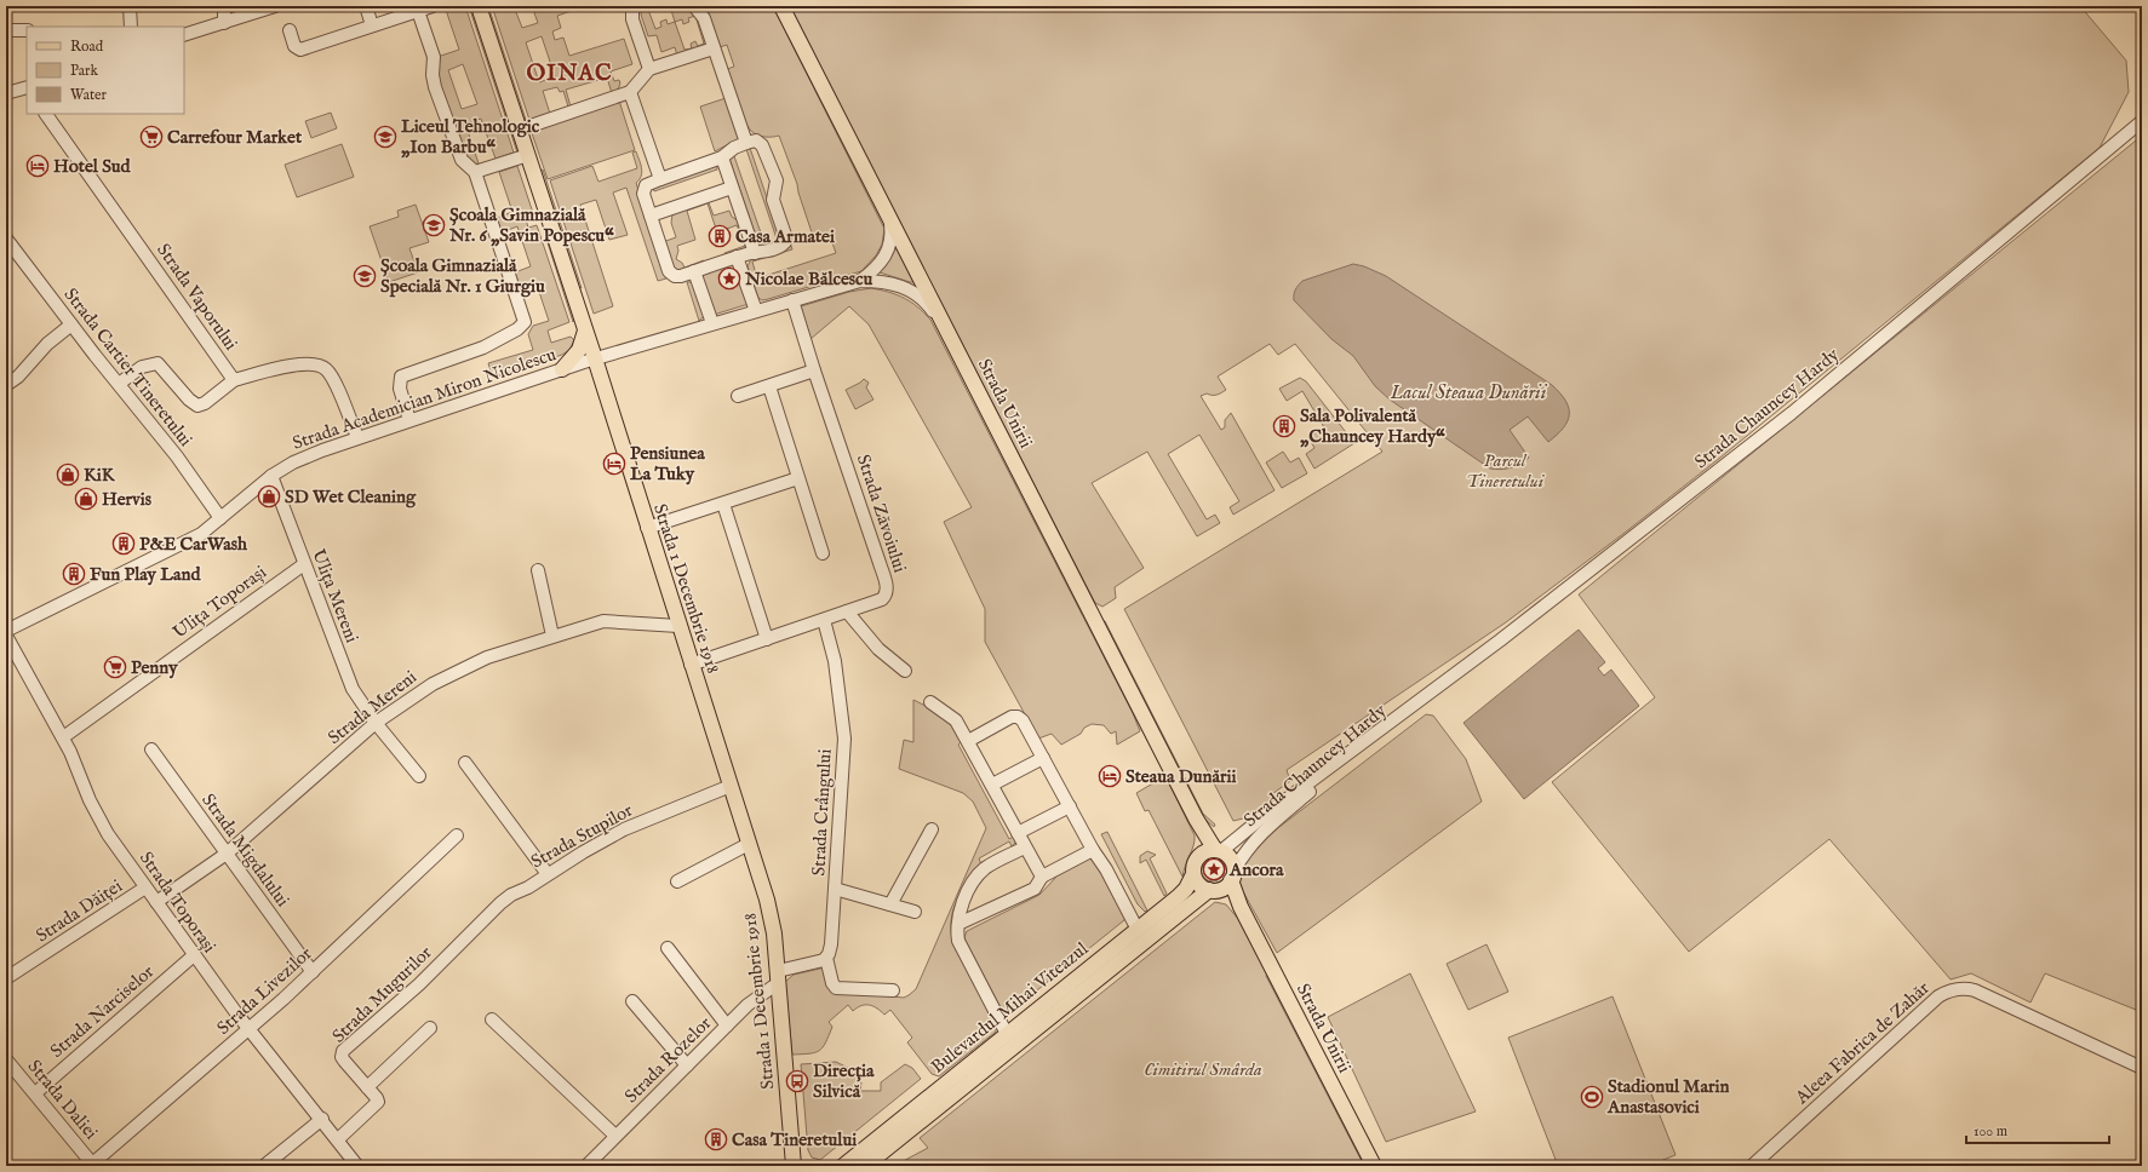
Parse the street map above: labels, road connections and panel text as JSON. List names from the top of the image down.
{
  "streets": {
    "main road": ["Strada Unirii", "Strada 1 Decembrie 1918", "Bulevardul Mihai Viteazul"],
    "street": [
      "Strada Vaporului",
      "Strada Cartier Tineretului",
      "Strada Academician Miron Nicolescu",
      "Strada Chauncey Hardy",
      "Strada Zăvoiului",
      "Ulița Mereni",
      "Ulița Toporași",
      "Strada Mereni",
      "Strada Crângului",
      "Strada Stupilor",
      "Strada Migdalului",
      "Strada Toporași",
      "Strada Dăiței",
      "Strada Livezilor",
      "Strada Mugurilor",
      "Strada Narciselor",
      "Aleea Fabrica de Zahăr",
      "Strada Rozelor",
      "Strada Daliei"
    ]
  },
  "crossings": [
    ["Strada Cartier Tineretului", "Strada Academician Miron Nicolescu"],
    ["Strada Academician Miron Nicolescu", "Strada Unirii"],
    ["Strada Academician Miron Nicolescu", "Strada Zăvoiului"],
    ["Strada Academician Miron Nicolescu", "Strada 1 Decembrie 1918"],
    ["Strada Academician Miron Nicolescu", "Ulița Mereni"],
    ["Strada Unirii", "Strada Chauncey Hardy"],
    ["Strada Unirii", "Bulevardul Mihai Viteazul"],
    ["Strada Chauncey Hardy", "Bulevardul Mihai Viteazul"],
    ["Strada Zăvoiului", "Strada 1 Decembrie 1918"],
    ["Strada Zăvoiului", "Strada Crângului"],
    ["Strada 1 Decembrie 1918", "Strada Mereni"],
    ["Strada 1 Decembrie 1918", "Strada Stupilor"],
    ["Strada 1 Decembrie 1918", "Strada Rozelor"],
    ["Ulița Mereni", "Ulița Toporași"],
    ["Ulița Mereni", "Strada Mereni"],
    ["Ulița Toporași", "Strada Toporași"],
    ["Strada Mereni", "Strada Migdalului"],
    ["Strada Mereni", "Strada Toporași"],
    ["Strada Stupilor", "Strada Mugurilor"],
    ["Strada Migdalului", "Strada Livezilor"],
    ["Strada Toporași", "Strada Dăiței"],
    ["Strada Toporași", "Strada Livezilor"],
    ["Strada Toporași", "Strada Mugurilor"],
    ["Strada Toporași", "Strada Narciselor"],
    ["Strada Livezilor", "Strada Daliei"],
    ["Strada Narciselor", "Strada Daliei"]
  ],
  "districts": ["OINAC"],
  "water": ["Lacul Steaua Dunării"],
  "parks": ["Parcul Tineretului", "Cimitirul Smârda"],
  "places": {
    "supermarket": ["Carrefour Market", "Penny"],
    "school or university": ["Liceul Tehnologic „Ion Barbu“", "Școala Gimnazială Nr. 6 „Savin Popescu“", "Școala Gimnazială Specială Nr. 1 Giurgiu"],
    "hotel": ["Hotel Sud", "Pensiunea La Tuky", "Steaua Dunării"],
    "building": [
      "Casa Armatei",
      "Sala Polivalentă „Chauncey Hardy“",
      "P&E CarWash",
      "Fun Play Land",
      "Casa Tineretului"
    ],
    "place": ["Nicolae Bălcescu", "Ancora"],
    "shop": ["KiK", "SD Wet Cleaning", "Hervis"],
    "bus stop": ["Direcția Silvică"],
    "sports": ["Stadionul Marin Anastasovici"]
  },
  "legend": ["Road", "Park", "Water"],
  "scale_bar": "100 m"
}
